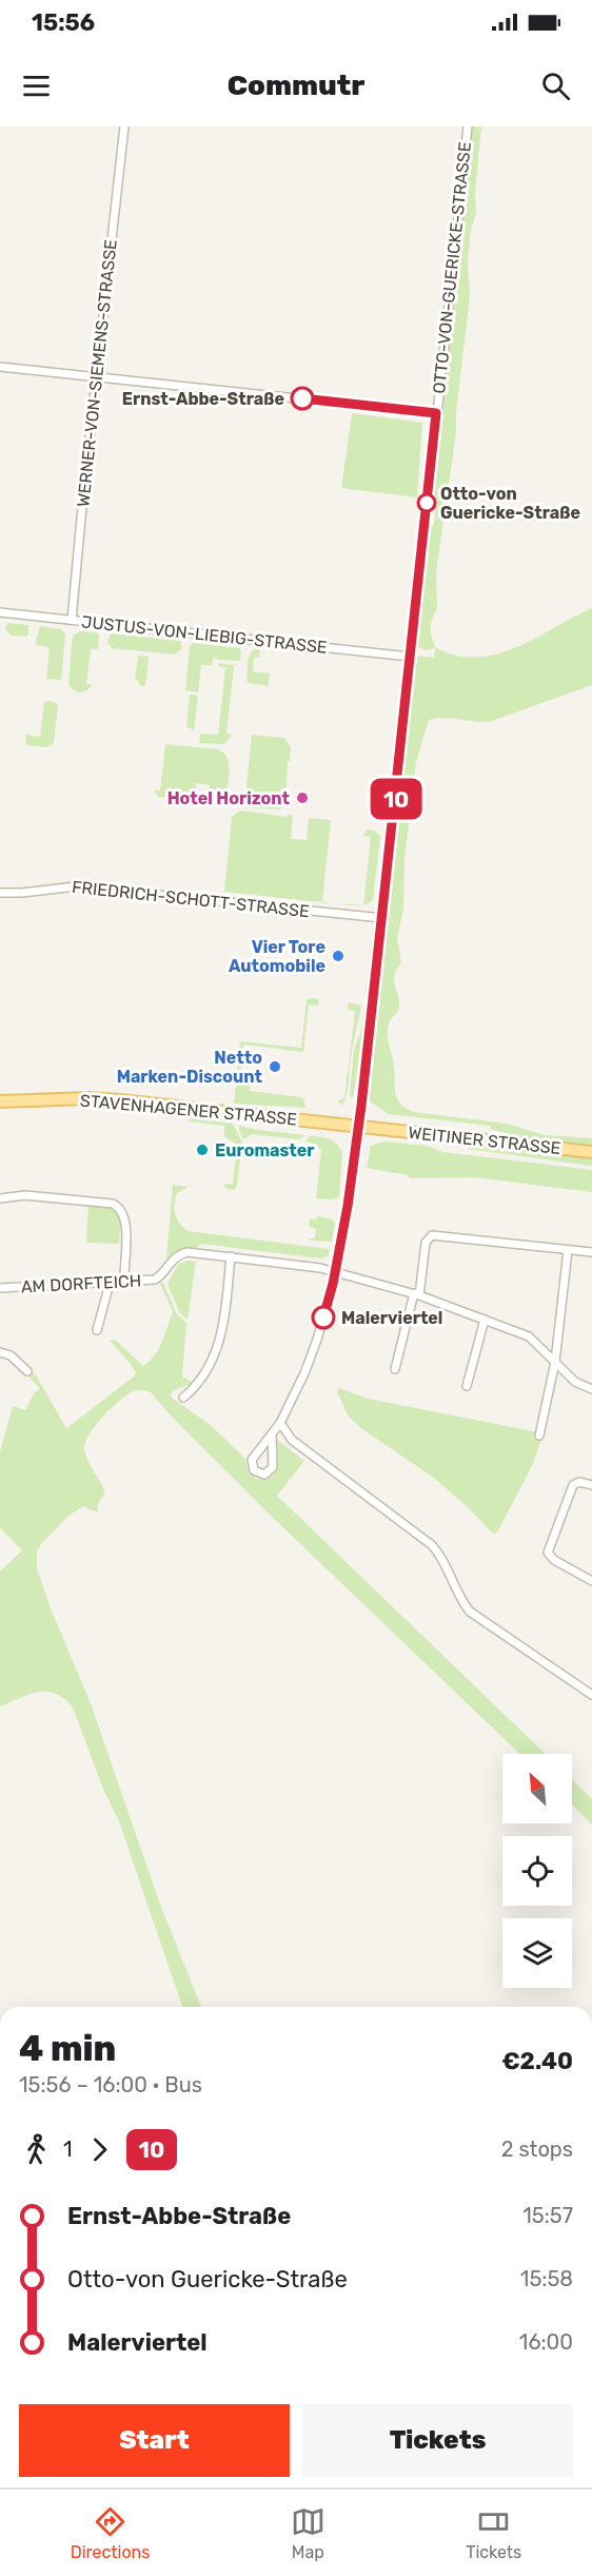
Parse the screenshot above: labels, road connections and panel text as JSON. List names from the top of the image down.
{
  "streets": {
    "main road": ["STAVENHAGENER STRASSE", "WEITINER STRASSE"],
    "street": [
      "OTTO-VON-GUERICKE-STRASSE",
      "WERNER-VON-SIEMENS-STRASSE",
      "JUSTUS-VON-LIEBIG-STRASSE",
      "FRIEDRICH-SCHOTT-STRASSE",
      "AM DORFTEICH"
    ]
  },
  "crossings": [
    ["OTTO-VON-GUERICKE-STRASSE", "JUSTUS-VON-LIEBIG-STRASSE"],
    ["OTTO-VON-GUERICKE-STRASSE", "FRIEDRICH-SCHOTT-STRASSE"],
    ["OTTO-VON-GUERICKE-STRASSE", "STAVENHAGENER STRASSE"],
    ["WERNER-VON-SIEMENS-STRASSE", "JUSTUS-VON-LIEBIG-STRASSE"],
    ["STAVENHAGENER STRASSE", "WEITINER STRASSE"]
  ],
  "places": [
    "Ernst-Abbe-Straße",
    "Otto-von Guericke-Straße",
    "Hotel Horizont",
    "Vier Tore Automobile",
    "Netto Marken-Discount",
    "Euromaster",
    "Malerviertel"
  ],
  "lines": ["bus line 10"],
  "north": "top left",
  "page": {
    "status": "15:56",
    "header": "Commutr",
    "on_map": "10",
    "heading": ["4 min", "15:56 – 16:00 · Bus", "€2.40"],
    "legs": ["1", "10", "2 stops"],
    "list": [
      {
        "name": "Ernst-Abbe-Straße",
        "value": "15:57"
      },
      {
        "name": "Otto-von Guericke-Straße",
        "value": "15:58"
      },
      {
        "name": "Malerviertel",
        "value": "16:00"
      }
    ],
    "buttons": ["Start", "Tickets"],
    "tabs": ["Directions", "Map", "Tickets"]
  }
}
